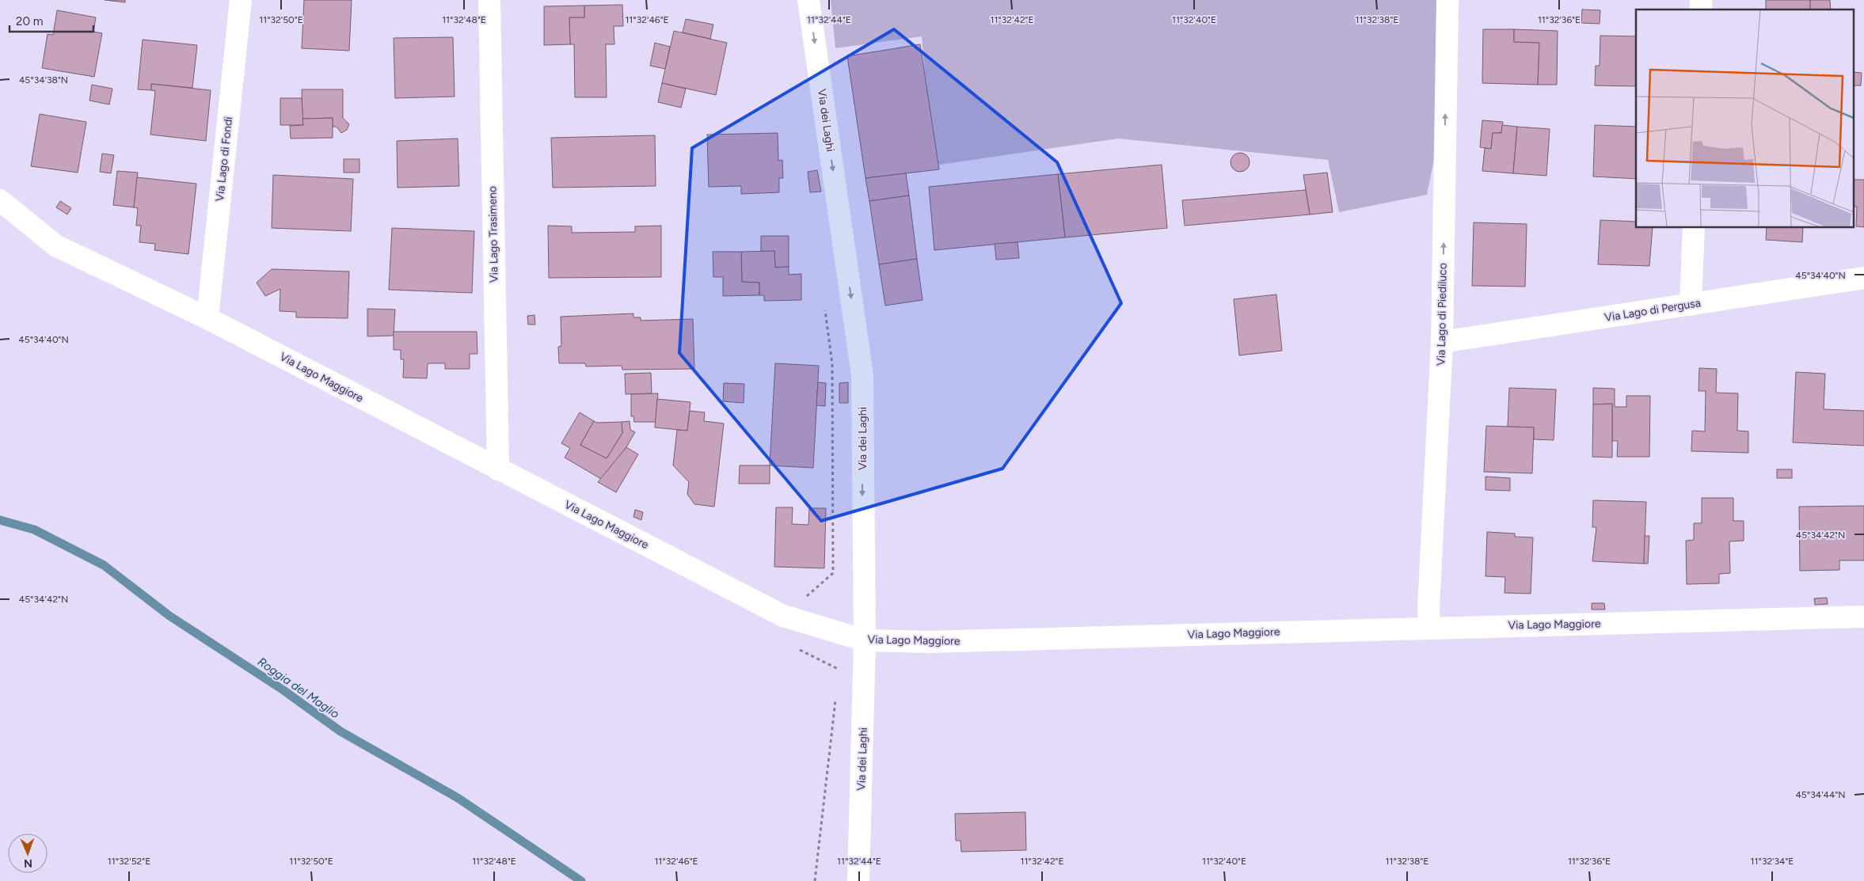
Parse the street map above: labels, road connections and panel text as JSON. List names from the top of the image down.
{
  "streets": {
    "street": [
      "Via dei Laghi",
      "Via Lago di Fondi",
      "Via Lago Trasimeno",
      "Via Lago di Pergusa",
      "Via Lago di Piediluco",
      "Via Lago Maggiore"
    ]
  },
  "crossings": [
    ["Via dei Laghi", "Via Lago Maggiore"],
    ["Via Lago di Fondi", "Via Lago Maggiore"],
    ["Via Lago Trasimeno", "Via Lago Maggiore"],
    ["Via Lago di Pergusa", "Via Lago di Piediluco"],
    ["Via Lago di Piediluco", "Via Lago Maggiore"]
  ],
  "one_way": ["Via dei Laghi", "Via Lago di Piediluco"],
  "water": ["Roggia del Maglio"],
  "scale_bar": "20 m",
  "north": "bottom",
  "coordinates": [
    "11°32'50\"E",
    "11°32'48\"E",
    "11°32'46\"E",
    "11°32'44\"E",
    "11°32'42\"E",
    "11°32'40\"E",
    "11°32'38\"E",
    "11°32'36\"E",
    "45°34'38\"N",
    "45°34'40\"N",
    "45°34'42\"N",
    "45°34'44\"N",
    "11°32'52\"E",
    "11°32'34\"E"
  ]
}
